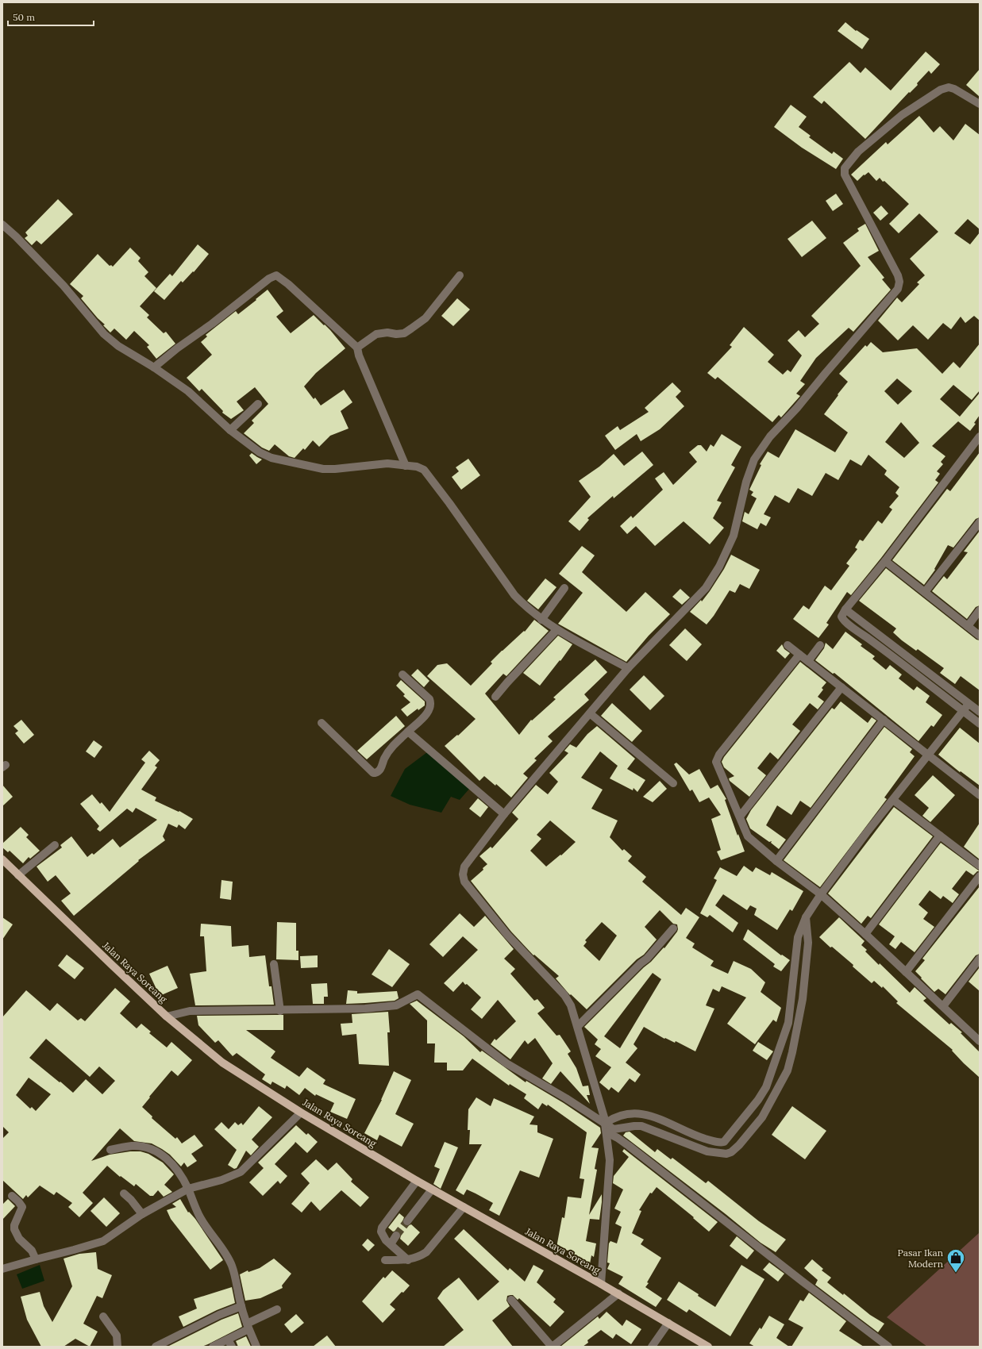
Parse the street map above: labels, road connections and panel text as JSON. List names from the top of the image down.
{
  "streets": {
    "main road": ["Jalan Raya Soreang"]
  },
  "places": {
    "shop": ["Pasar Ikan Modern"]
  },
  "scale_bar": "50 m"
}
